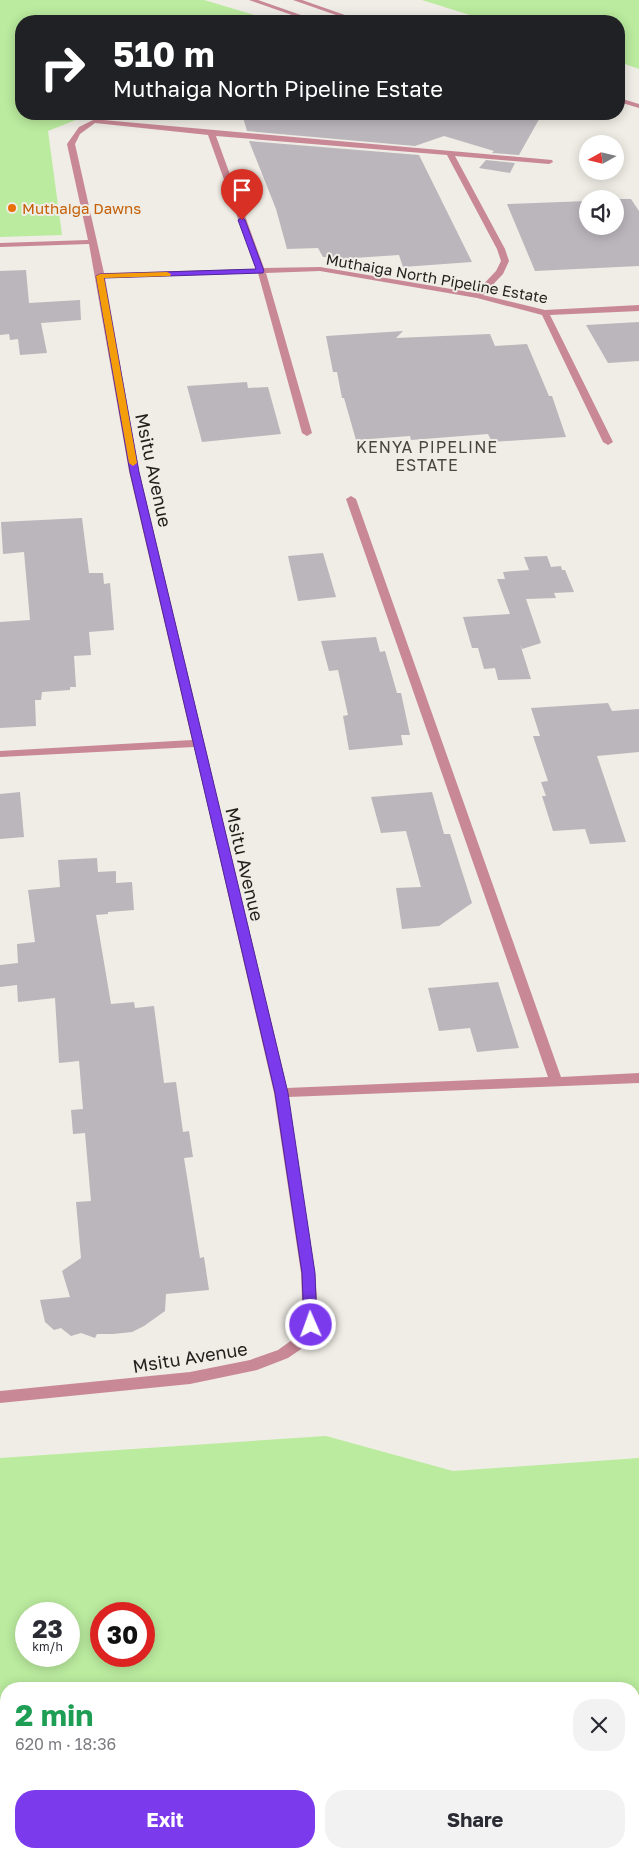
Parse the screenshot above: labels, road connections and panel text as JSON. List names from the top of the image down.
{
  "streets": {
    "street": ["Muthaiga North Pipeline Estate", "Msitu Avenue"]
  },
  "crossings": [
    ["Muthaiga North Pipeline Estate", "Msitu Avenue"]
  ],
  "districts": ["KENYA PIPELINE ESTATE"],
  "places": ["Muthaiga Dawns"],
  "north": "left",
  "page": {
    "turn": ["510 m", "Muthaiga North Pipeline Estate"],
    "speed": "23 km/h",
    "limit": "30",
    "heading": ["2 min", "620 m · 18:36"],
    "buttons": ["Exit", "Share"]
  }
}
